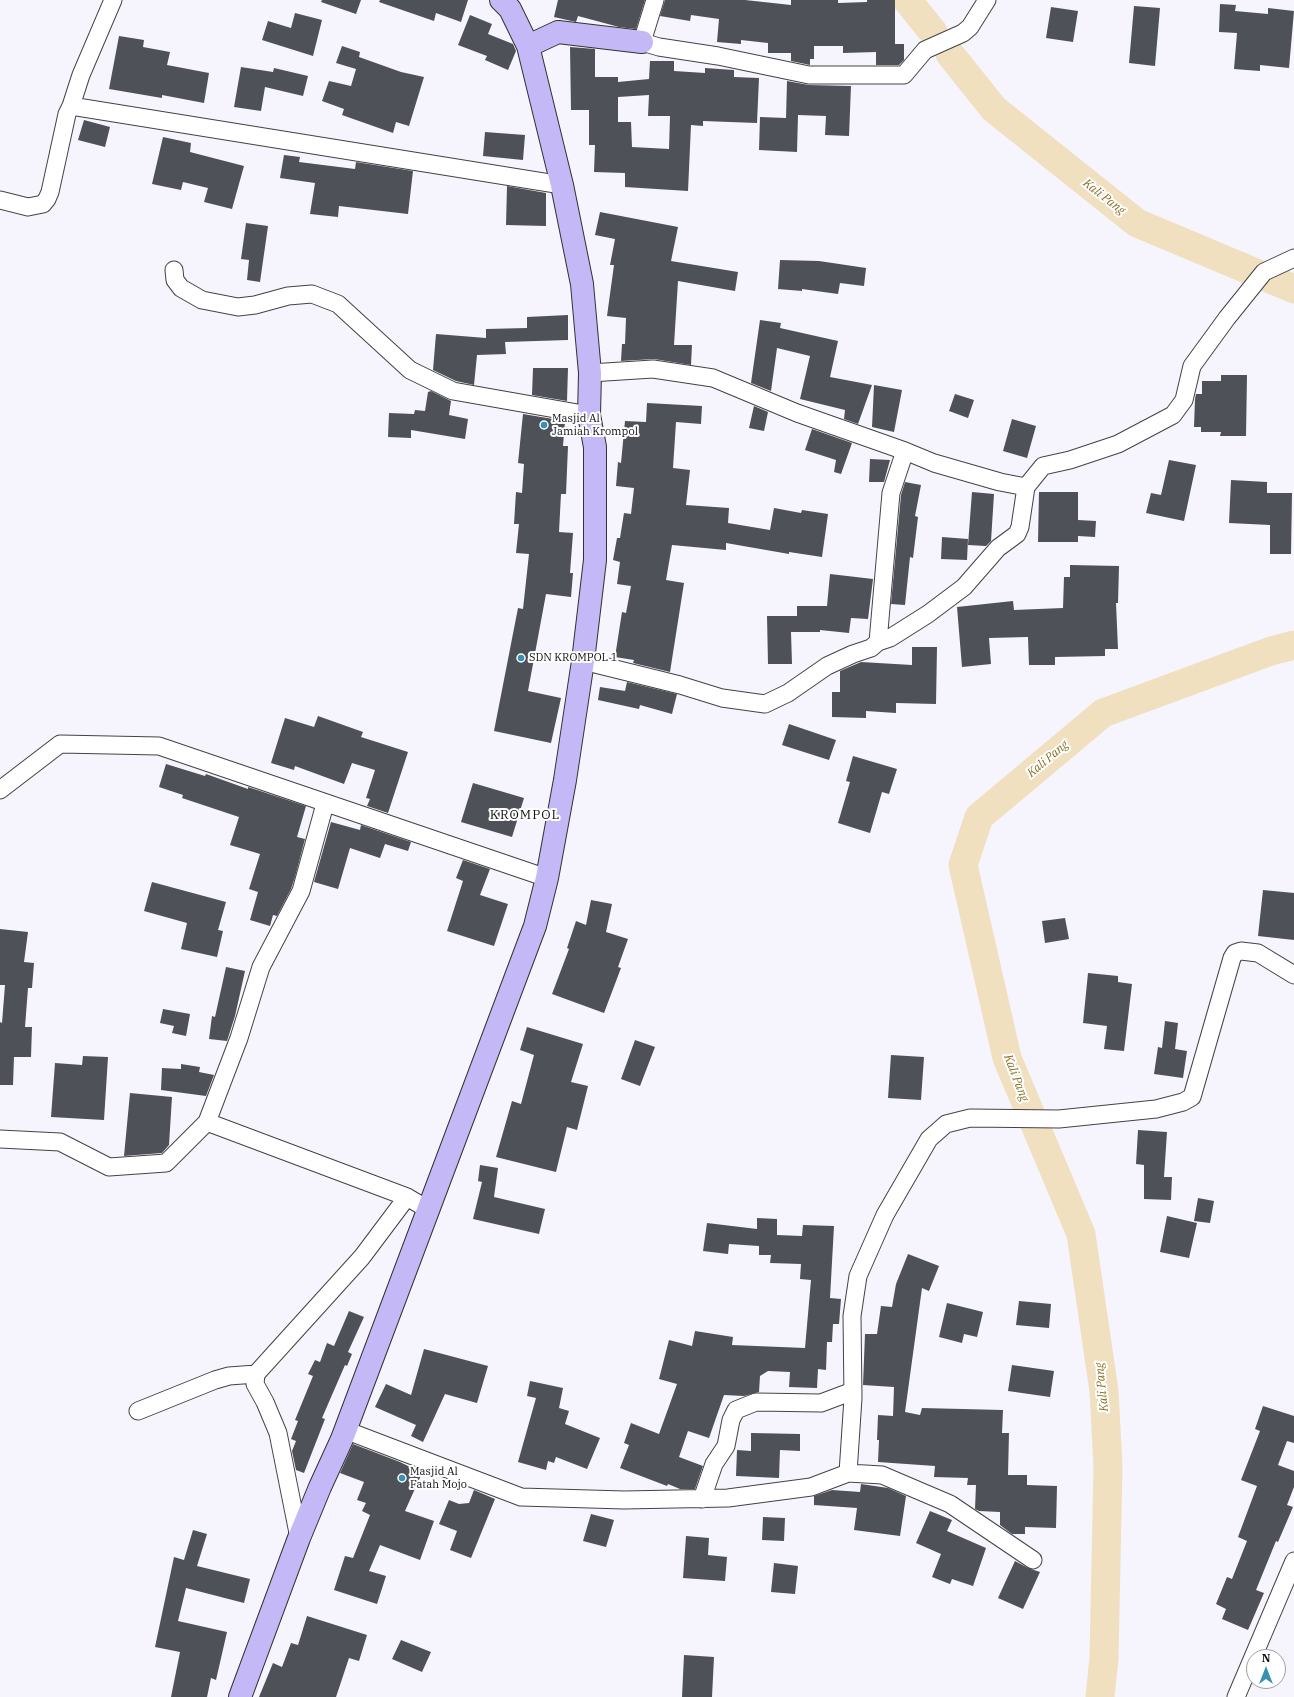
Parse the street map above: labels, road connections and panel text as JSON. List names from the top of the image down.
{
  "districts": ["KROMPOL"],
  "water": ["Kali Pang"],
  "places": ["Masjid Al Jamiah Krompol", "SDN KROMPOL 1", "Masjid Al Fatah Mojo"],
  "north": "top"
}
